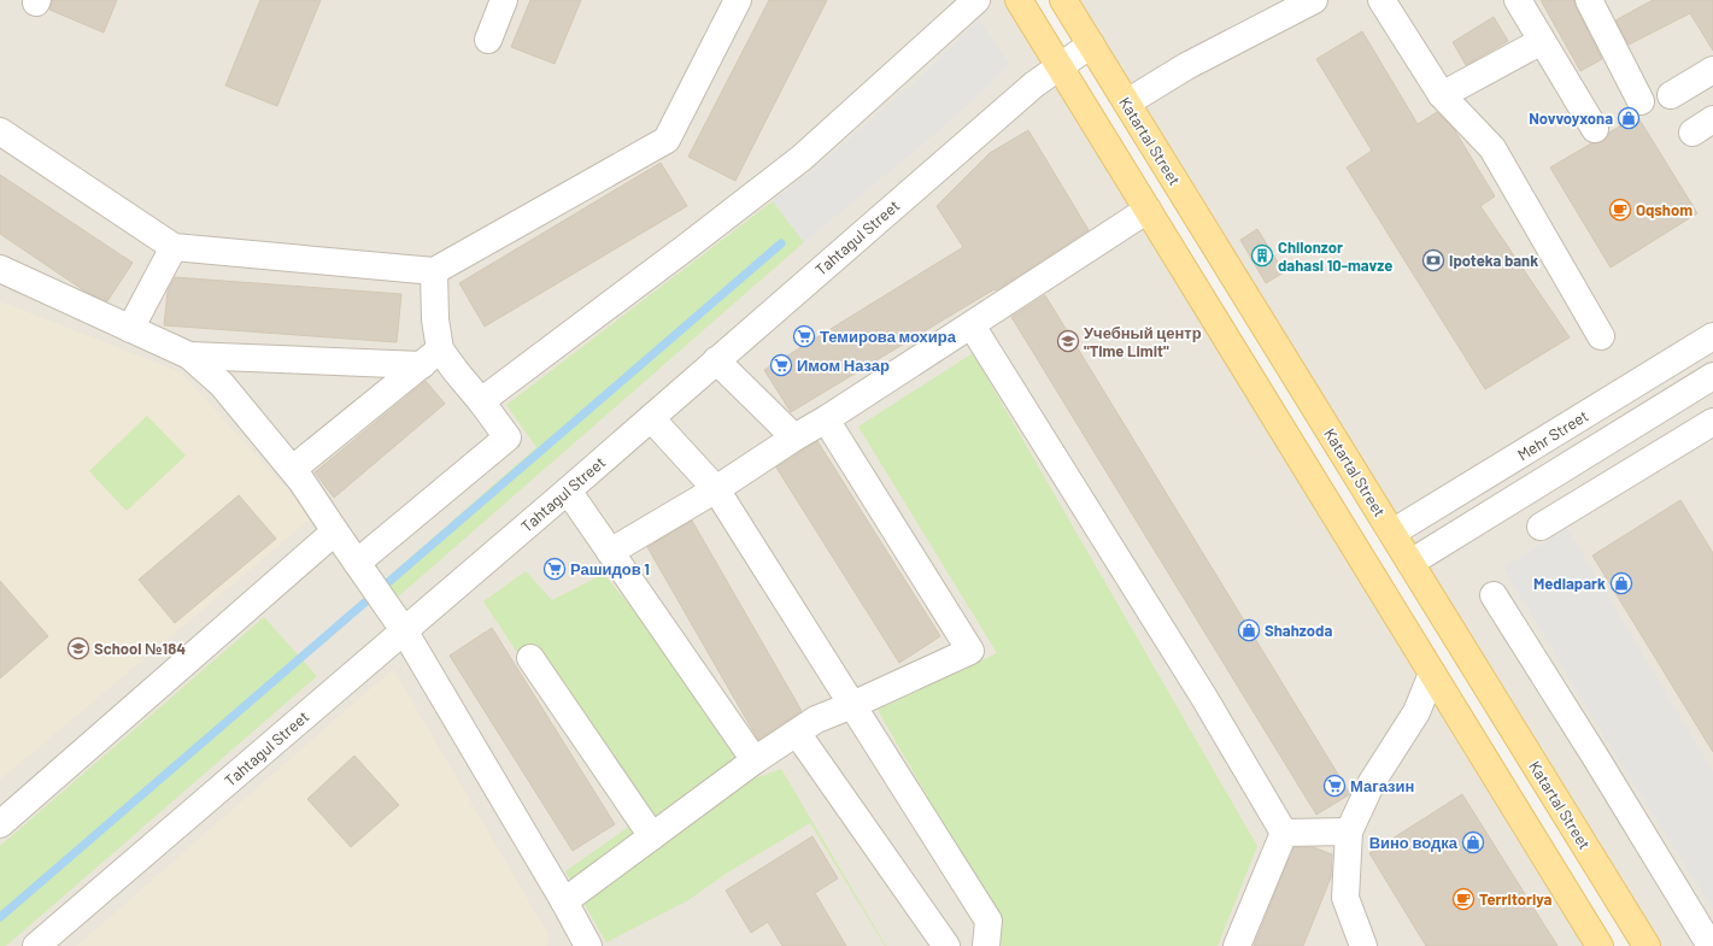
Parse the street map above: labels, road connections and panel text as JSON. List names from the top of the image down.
{
  "streets": {
    "main road": ["Katartal Street"],
    "street": ["Tahtagul Street", "Mehr Street"]
  },
  "crossings": [
    ["Katartal Street", "Tahtagul Street"],
    ["Katartal Street", "Mehr Street"]
  ],
  "places": {
    "shop": [
      "Novvoyxona",
      "Mediapark",
      "Shahzoda",
      "Вино водка"
    ],
    "cafe": ["Oqshom", "Territoriya"],
    "building": ["Chilonzor dahasi 10-mavze"],
    "bank": ["Ipoteka bank"],
    "supermarket": [
      "Темирова мохира",
      "Имом Назар",
      "Рашидов 1",
      "Магазин"
    ],
    "school or university": ["Учебный центр \"Time Limit\"", "School №184"]
  }
}
